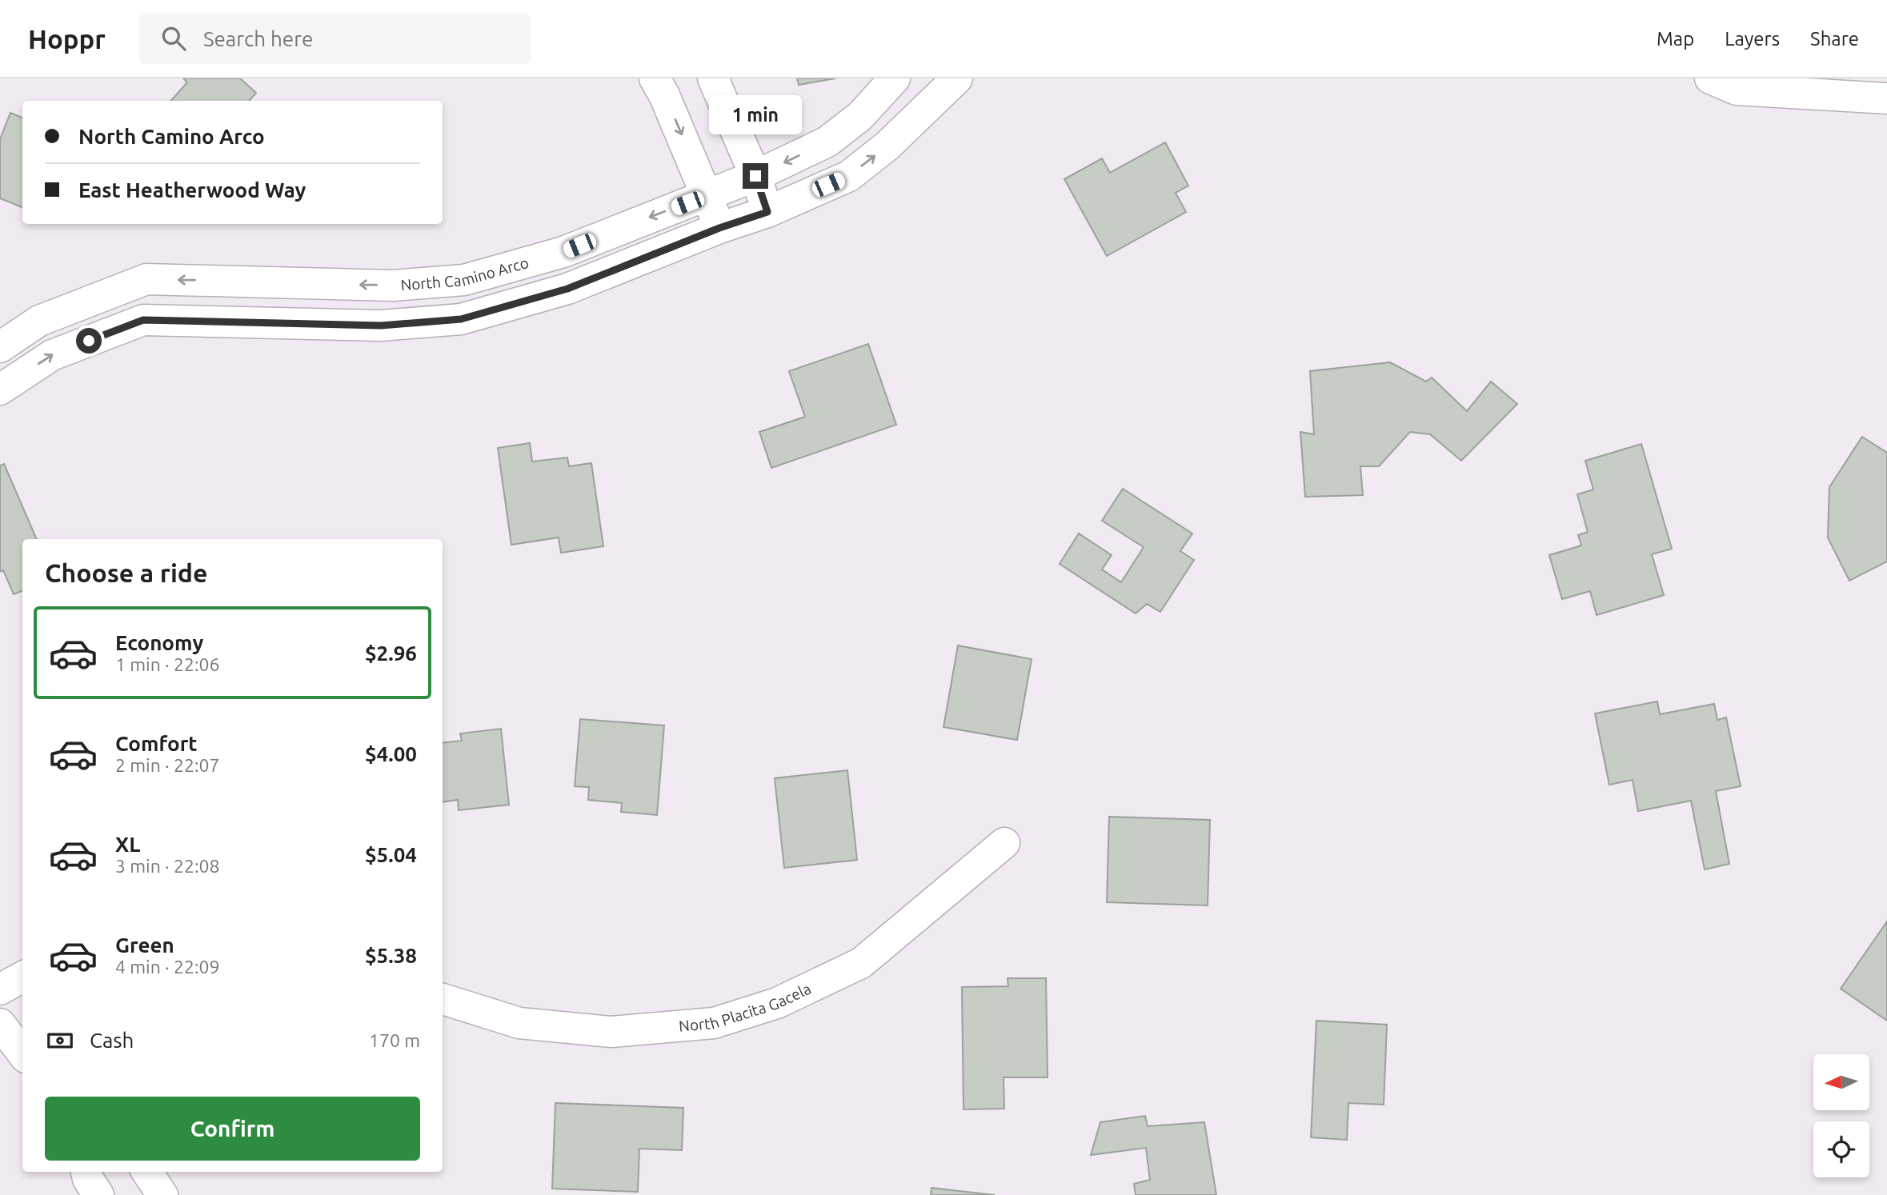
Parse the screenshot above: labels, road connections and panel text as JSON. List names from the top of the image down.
{
  "streets": {
    "street": ["North Camino Arco", "North Placita Gacela"]
  },
  "north": "left",
  "page": {
    "header": "Hoppr",
    "search": "Search here",
    "nav": ["Map", "Layers", "Share"],
    "bubble": "1 min",
    "banner": ["North Camino Arco", "East Heatherwood Way"],
    "heading": "Choose a ride",
    "list": [
      {
        "name": "Economy",
        "note": "1 min · 22:06",
        "value": "$2.96"
      },
      {
        "name": "Comfort",
        "note": "2 min · 22:07",
        "value": "$4.00"
      },
      {
        "name": "XL",
        "note": "3 min · 22:08",
        "value": "$5.04"
      },
      {
        "name": "Green",
        "note": "4 min · 22:09",
        "value": "$5.38"
      }
    ],
    "pay": ["Cash", "170 m"],
    "buttons": "Confirm"
  }
}
